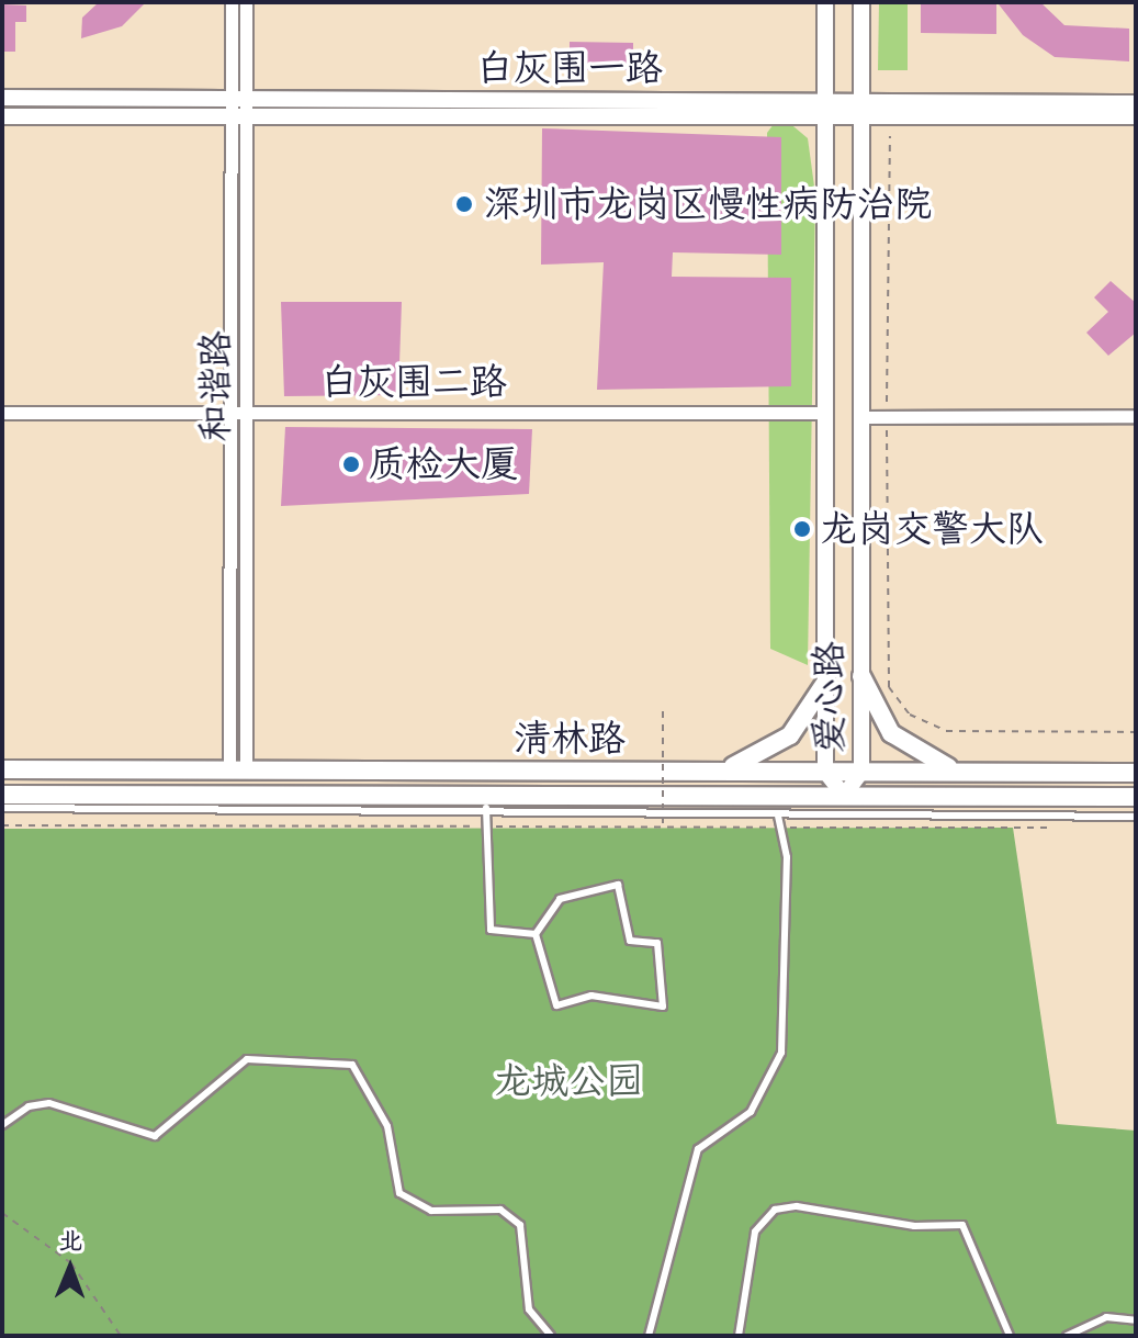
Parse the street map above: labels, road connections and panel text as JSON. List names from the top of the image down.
{
  "streets": {
    "main road": ["清林路"],
    "street": [
      "白灰围一路",
      "白灰围二路",
      "和谐路",
      "爱心路"
    ]
  },
  "crossings": [
    ["白灰围一路", "和谐路"],
    ["白灰围一路", "爱心路"],
    ["白灰围二路", "和谐路"],
    ["白灰围二路", "爱心路"],
    ["和谐路", "清林路"],
    ["爱心路", "清林路"]
  ],
  "parks": ["龙城公园"],
  "places": ["深圳市龙岗区慢性病防治院", "质检大厦", "龙岗交警大队"],
  "north": "top"
}
